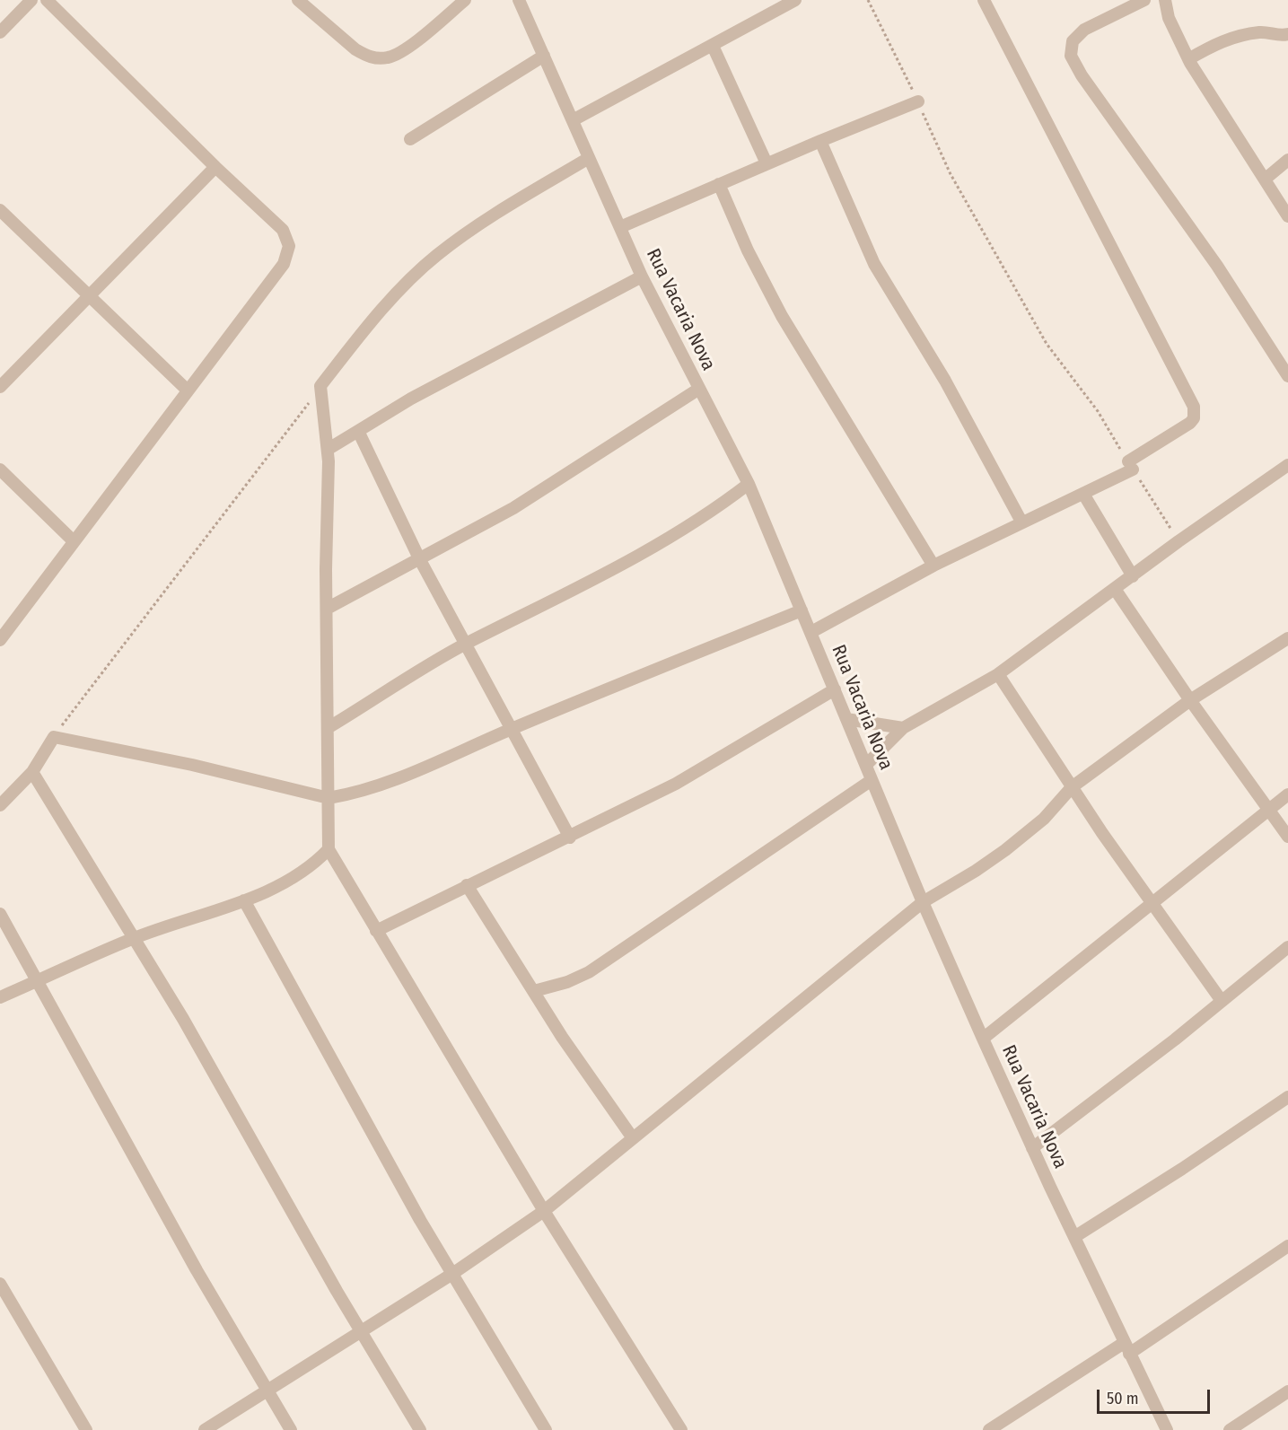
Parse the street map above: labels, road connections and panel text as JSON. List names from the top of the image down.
{
  "streets": {
    "street": ["Rua Vacaria Nova"]
  },
  "scale_bar": "50 m"
}
